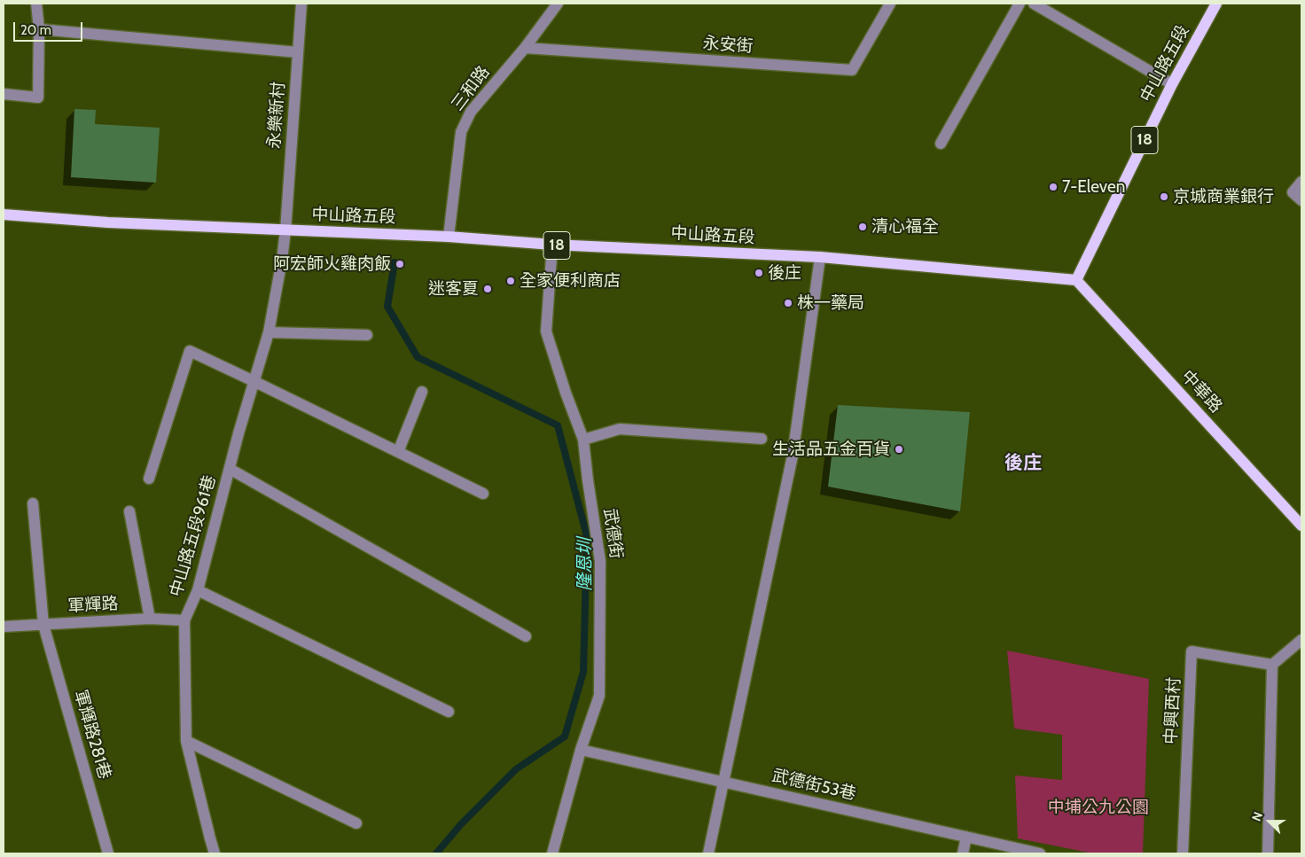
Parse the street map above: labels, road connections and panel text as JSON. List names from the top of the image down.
{
  "streets": {
    "main road": ["中山路五段", "18", "中華路"],
    "street": [
      "永安街",
      "三和路",
      "永樂新村",
      "武德街",
      "中山路五段961巷",
      "軍輝路",
      "中興西村",
      "軍輝路281巷",
      "武德街53巷"
    ]
  },
  "crossings": [
    ["永安街", "三和路"],
    ["中山路五段", "三和路"],
    ["中山路五段", "永樂新村"],
    ["中山路五段", "中華路"],
    ["中山路五段", "武德街"],
    ["中山路五段", "中山路五段961巷"],
    ["永樂新村", "中山路五段961巷"],
    ["武德街", "武德街53巷"],
    ["中山路五段961巷", "軍輝路"],
    ["軍輝路", "軍輝路281巷"]
  ],
  "districts": ["後庄"],
  "water": ["隆恩圳"],
  "parks": ["中埔公九公園"],
  "places": [
    "7-Eleven",
    "京城商業銀行",
    "清心福全",
    "阿宏師火雞肉飯",
    "後庄",
    "全家便利商店",
    "迷客夏",
    "株一藥局",
    "生活品五金百貨"
  ],
  "scale_bar": "20 m",
  "north": "left"
}
